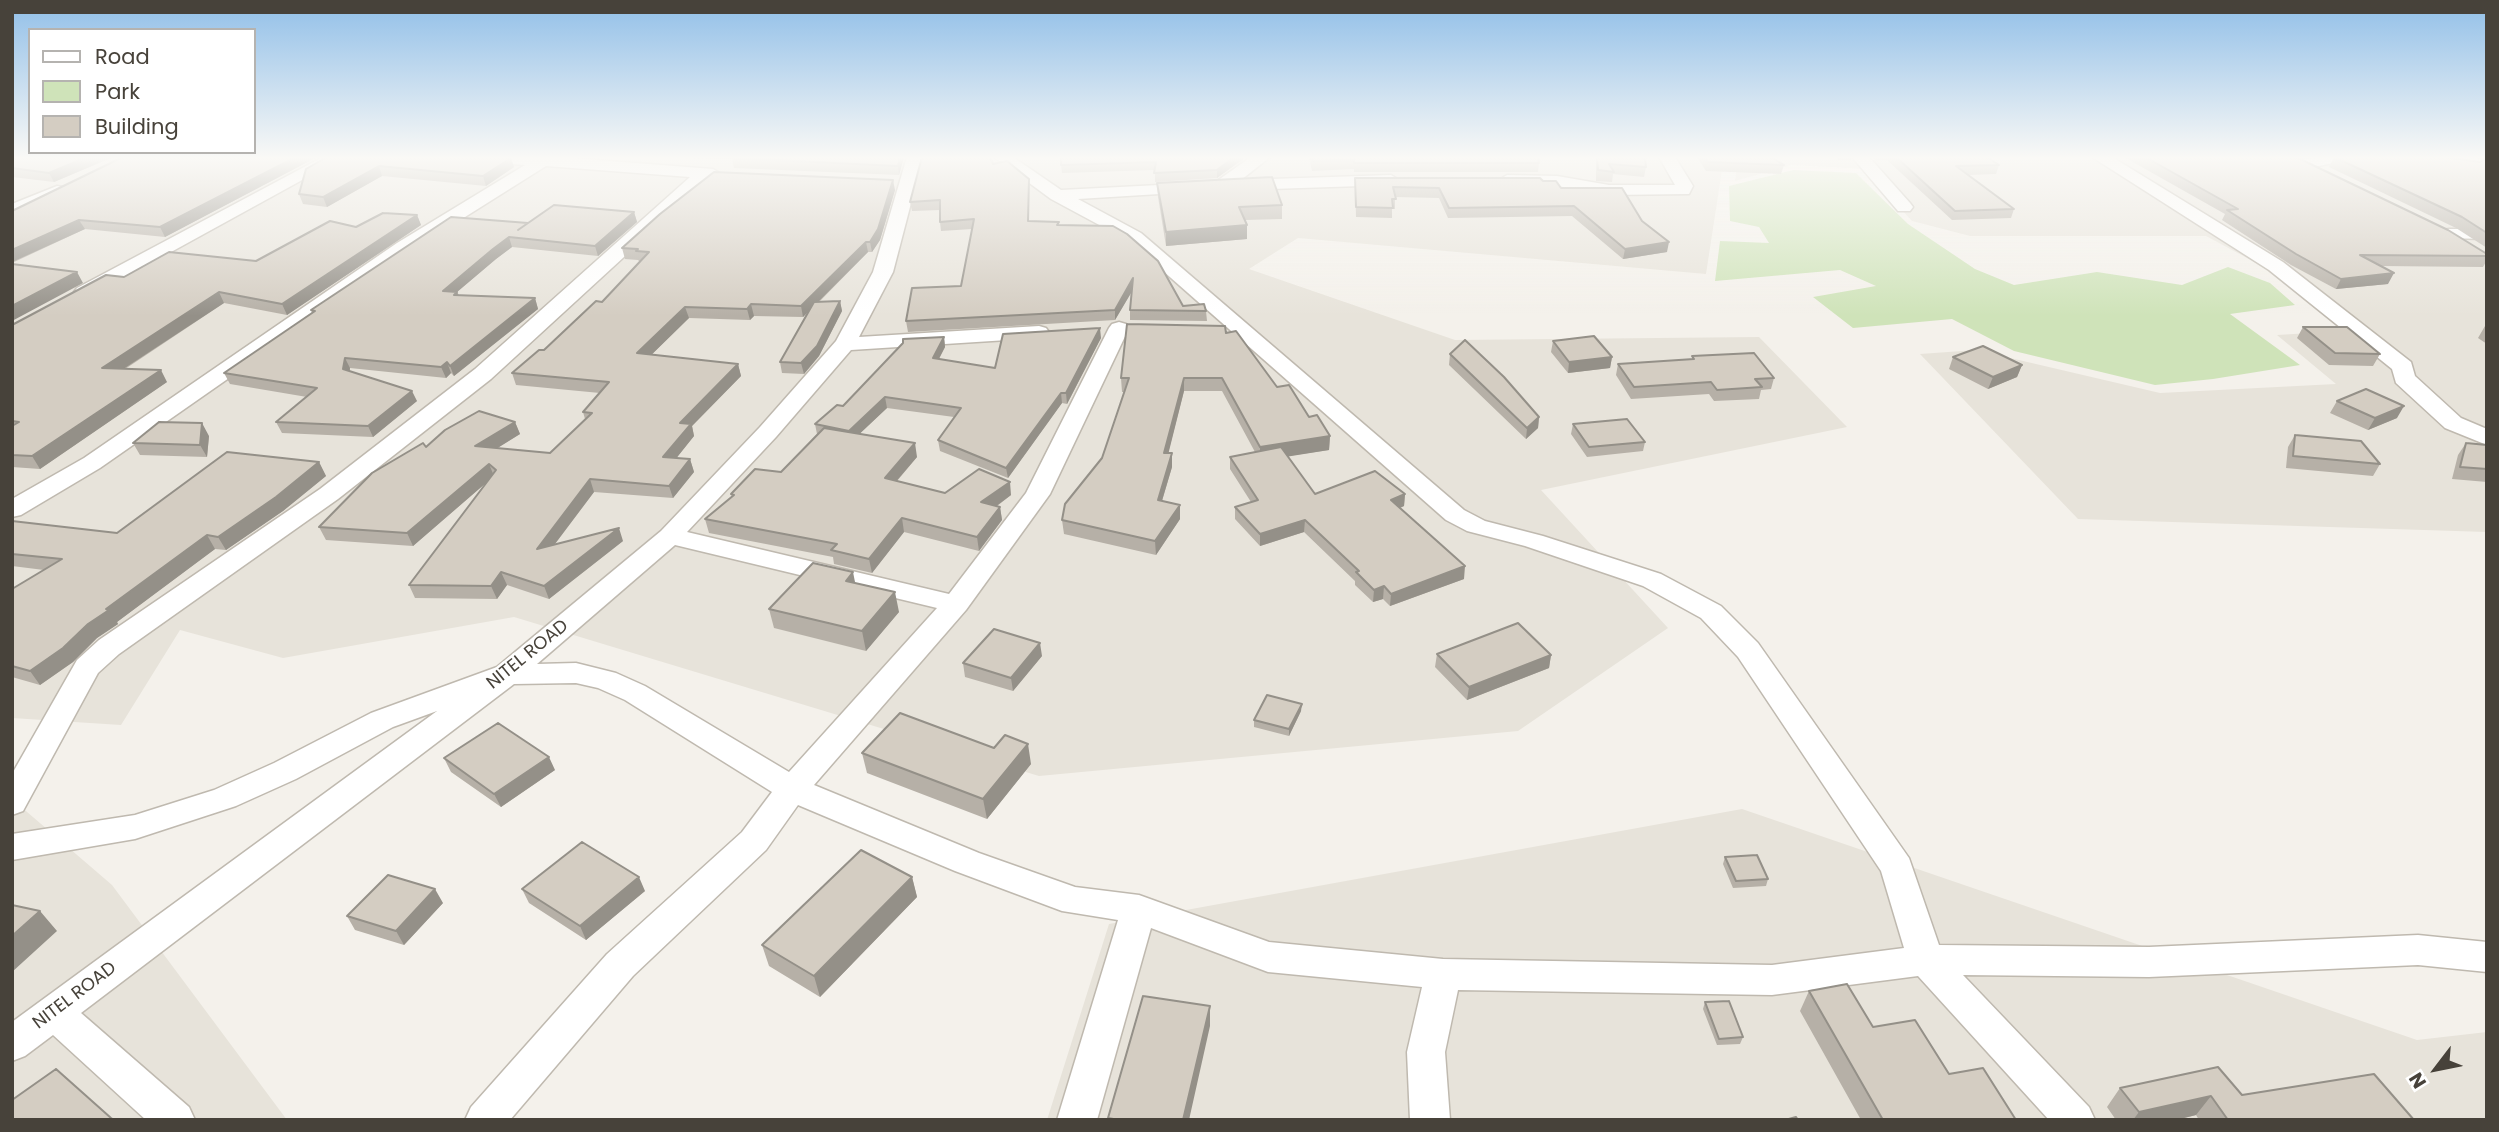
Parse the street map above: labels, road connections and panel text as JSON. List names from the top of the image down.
{
  "streets": {
    "street": ["NITEL ROAD"]
  },
  "legend": ["Road", "Park", "Building"],
  "north": "bottom left"
}
